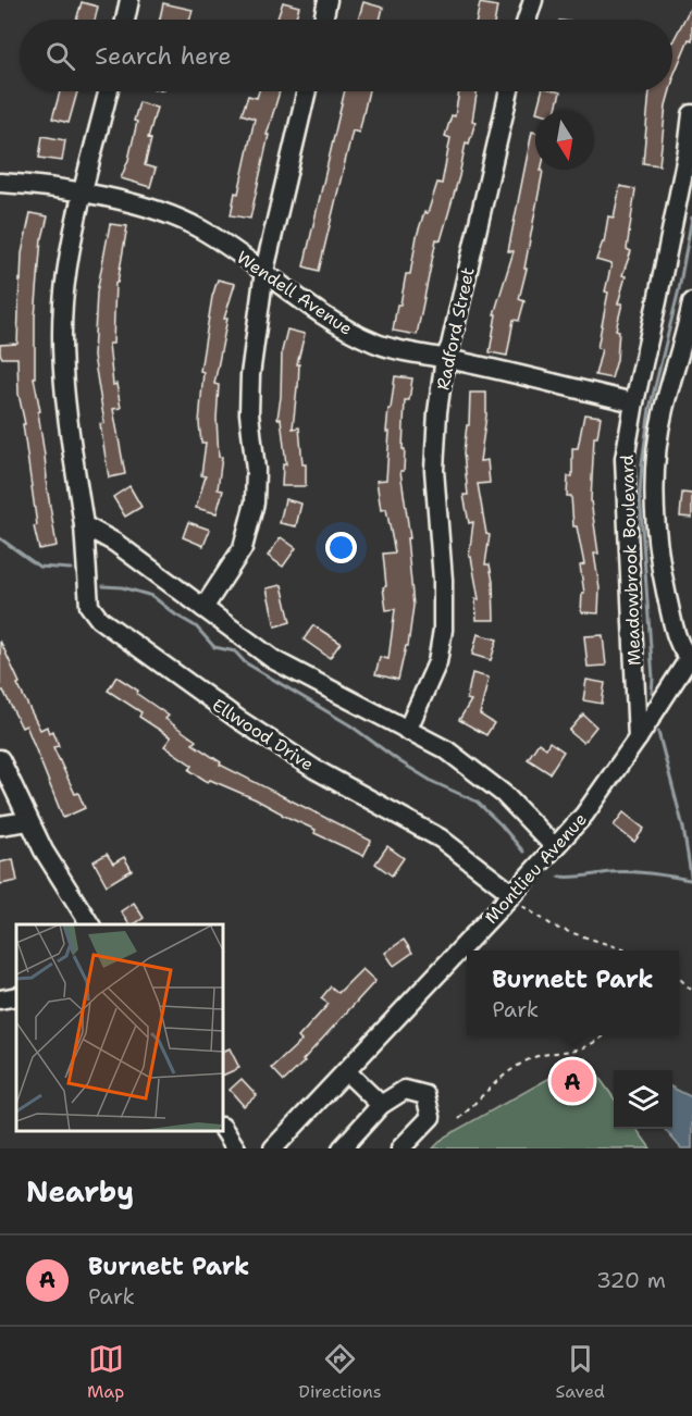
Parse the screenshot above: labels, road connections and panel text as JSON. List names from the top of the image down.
{
  "streets": {
    "street": [
      "Wendell Avenue",
      "Radford Street",
      "Meadowbrook Boulevard",
      "Ellwood Drive",
      "Montlieu Avenue"
    ]
  },
  "crossings": [
    ["Wendell Avenue", "Radford Street"],
    ["Wendell Avenue", "Meadowbrook Boulevard"],
    ["Wendell Avenue", "Ellwood Drive"],
    ["Meadowbrook Boulevard", "Montlieu Avenue"],
    ["Ellwood Drive", "Montlieu Avenue"]
  ],
  "north": "bottom",
  "page": {
    "search": "Search here",
    "popup": ["Burnett Park", "Park"],
    "pins": "A",
    "heading": "Nearby",
    "list": [
      {
        "mark": "A",
        "name": "Burnett Park",
        "note": "Park",
        "value": "320 m"
      }
    ],
    "nav": ["Map", "Directions", "Saved"]
  }
}
